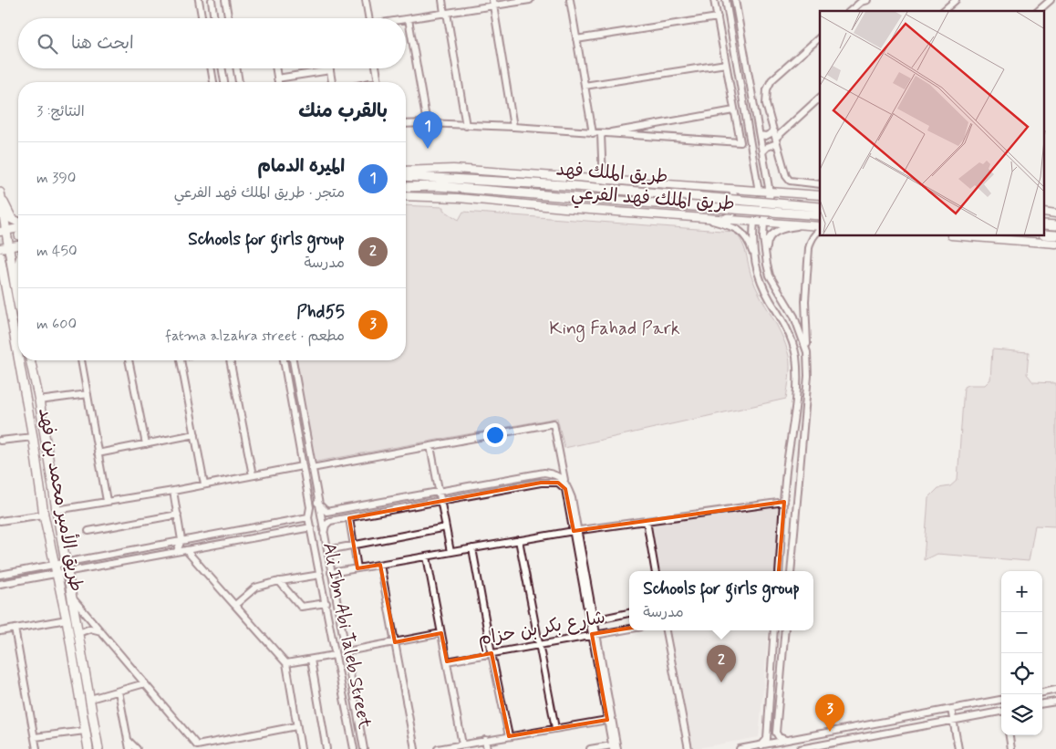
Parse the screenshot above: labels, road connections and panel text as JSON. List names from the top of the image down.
{
  "streets": {
    "highway": ["طريق الملك فهد", "طريق الأمير محمد بن فهد"],
    "main road": ["طريق الملك فهد الفرعي"],
    "street": ["شارع بكر بن حزام", "Ali Ibn Abi Taleb Street"]
  },
  "parks": ["King Fahad Park"],
  "page": {
    "search": "ابحث هنا",
    "heading": ["بالقرب منك", "النتائج: 3"],
    "pins": ["1", "2", "3"],
    "list": [
      {
        "mark": "1",
        "name": "الميره الدمام",
        "note": "متجر · طريق الملك فهد الفرعي",
        "value": "390 m"
      },
      {
        "mark": "2",
        "name": "Schools for girls group",
        "note": "مدرسة",
        "value": "450 m"
      },
      {
        "mark": "3",
        "name": "Phd55",
        "note": "مطعم · fatma alzahra street",
        "value": "600 m"
      }
    ],
    "map_buttons": ["+", "−"],
    "popup": ["Schools for girls group", "مدرسة"]
  }
}
